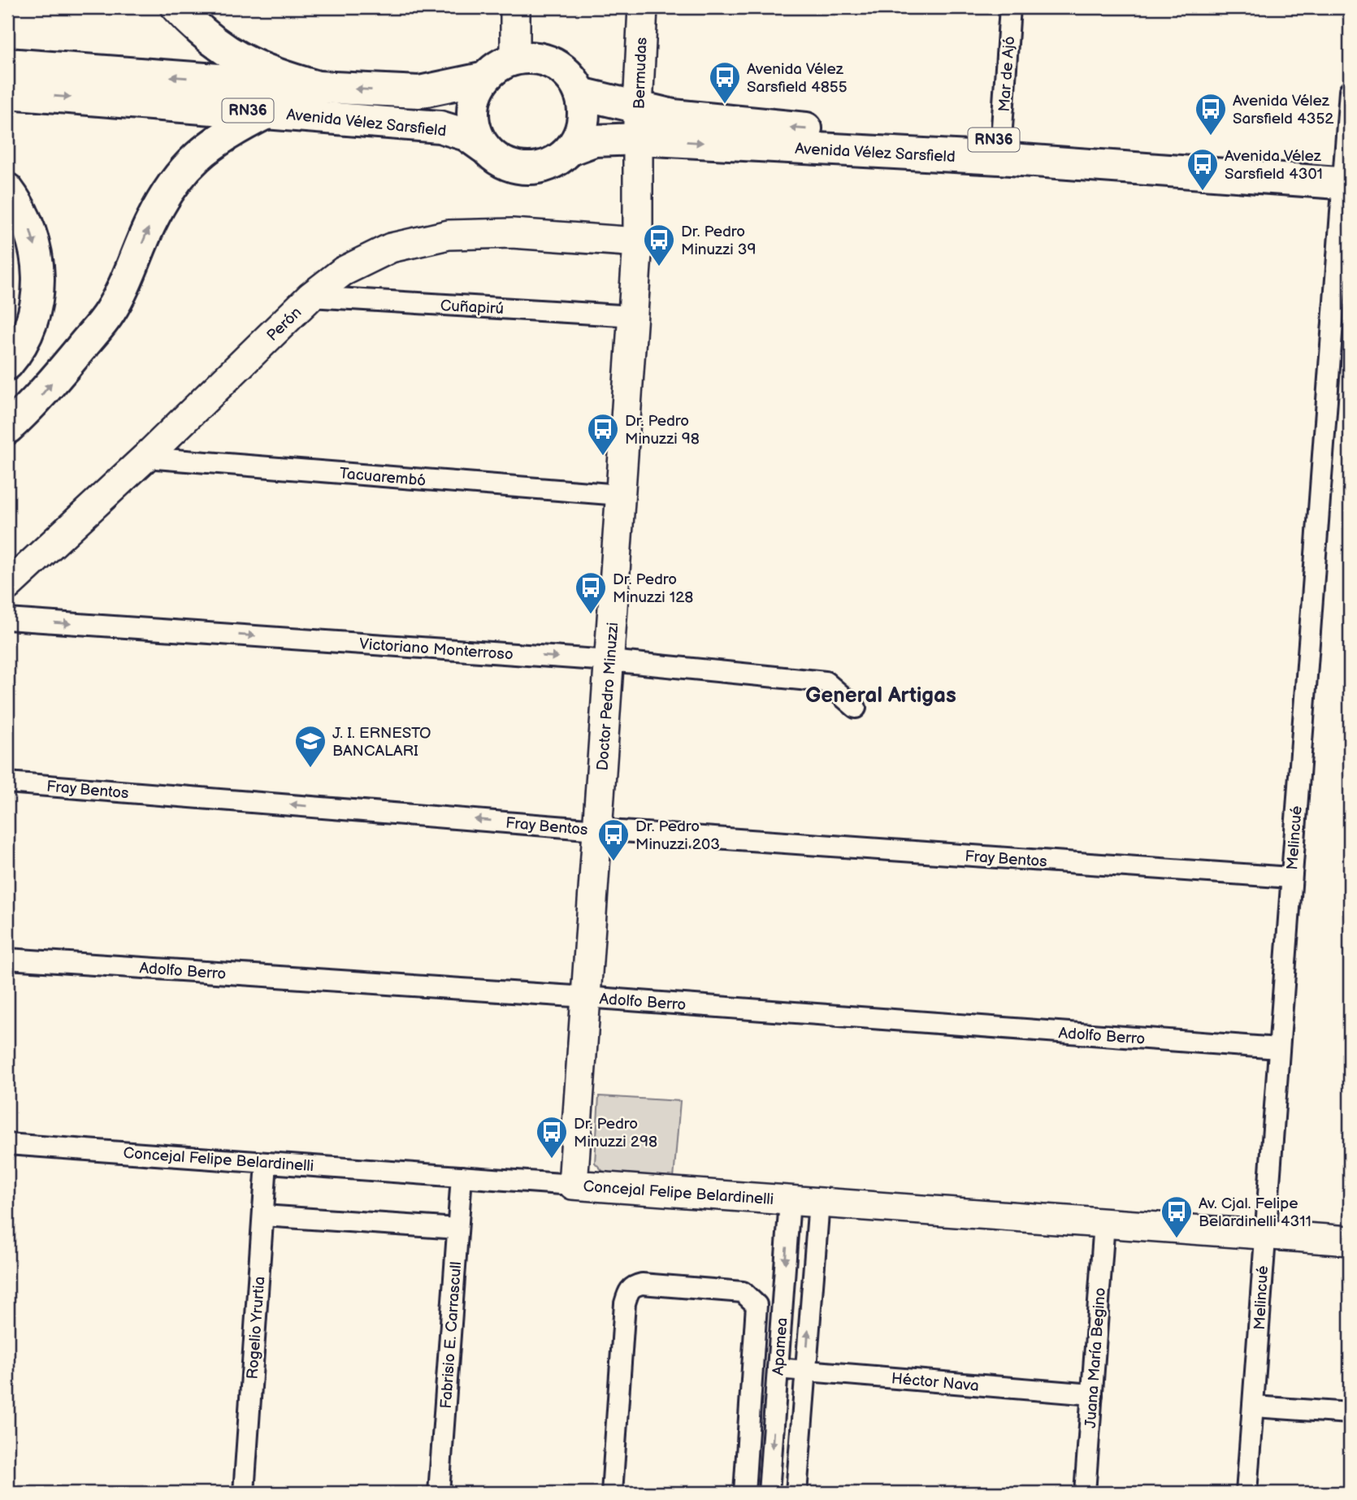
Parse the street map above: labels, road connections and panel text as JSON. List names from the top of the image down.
{
  "streets": {
    "main road": [
      "Bermudas",
      "RN36",
      "Avenida Vélez Sarsfield",
      "Perón",
      "Doctor Pedro Minuzzi",
      "Concejal Felipe Belardinelli"
    ],
    "street": [
      "Mar de Ajó",
      "Cuñapirú",
      "Tacuarembó",
      "Victoriano Monterroso",
      "Fray Bentos",
      "Melincué",
      "Adolfo Berro",
      "Rogelio Yrurtia",
      "Fabrisio E. Carrascull",
      "Apamea",
      "Juana María Begino",
      "Héctor Nava"
    ]
  },
  "crossings": [
    ["Bermudas", "Avenida Vélez Sarsfield"],
    ["Bermudas", "Doctor Pedro Minuzzi"],
    ["Mar de Ajó", "Avenida Vélez Sarsfield"],
    ["RN36", "Avenida Vélez Sarsfield"],
    ["Avenida Vélez Sarsfield", "Doctor Pedro Minuzzi"],
    ["Avenida Vélez Sarsfield", "Melincué"],
    ["Cuñapirú", "Perón"],
    ["Cuñapirú", "Doctor Pedro Minuzzi"],
    ["Perón", "Tacuarembó"],
    ["Perón", "Doctor Pedro Minuzzi"],
    ["Tacuarembó", "Doctor Pedro Minuzzi"],
    ["Victoriano Monterroso", "Doctor Pedro Minuzzi"],
    ["Doctor Pedro Minuzzi", "Fray Bentos"],
    ["Doctor Pedro Minuzzi", "Adolfo Berro"],
    ["Doctor Pedro Minuzzi", "Concejal Felipe Belardinelli"],
    ["Fray Bentos", "Melincué"],
    ["Melincué", "Adolfo Berro"],
    ["Melincué", "Concejal Felipe Belardinelli"],
    ["Concejal Felipe Belardinelli", "Rogelio Yrurtia"],
    ["Concejal Felipe Belardinelli", "Fabrisio E. Carrascull"],
    ["Concejal Felipe Belardinelli", "Apamea"],
    ["Concejal Felipe Belardinelli", "Juana María Begino"],
    ["Apamea", "Héctor Nava"],
    ["Juana María Begino", "Héctor Nava"]
  ],
  "one_way": ["Victoriano Monterroso", "Fray Bentos"],
  "districts": ["General Artigas"],
  "places": {
    "bus stop": [
      "Avenida Vélez Sarsfield 4855",
      "Avenida Vélez Sarsfield 4352",
      "Avenida Vélez Sarsfield 4301",
      "Dr. Pedro Minuzzi 39",
      "Dr. Pedro Minuzzi 98",
      "Dr. Pedro Minuzzi 128",
      "Dr. Pedro Minuzzi 203",
      "Dr. Pedro Minuzzi 298",
      "Av. Cjal. Felipe Belardinelli 4311"
    ],
    "school or university": ["J. I. ERNESTO BANCALARI"]
  }
}
